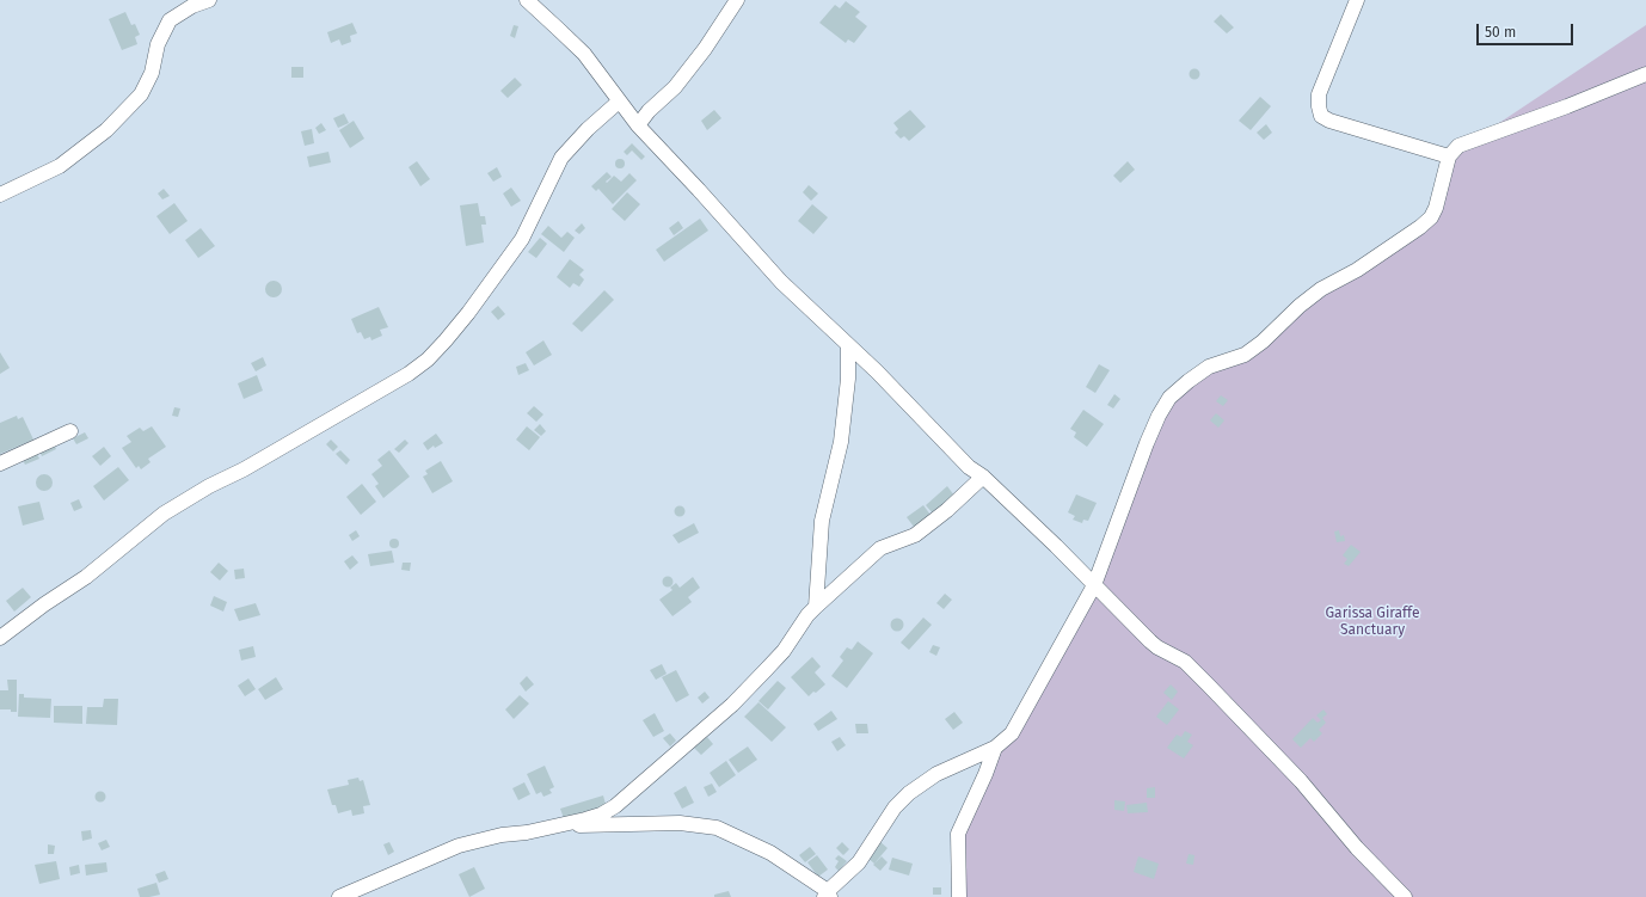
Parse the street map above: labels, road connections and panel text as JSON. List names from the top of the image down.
{
  "parks": ["Garissa Giraffe Sanctuary"],
  "scale_bar": "50 m"
}
